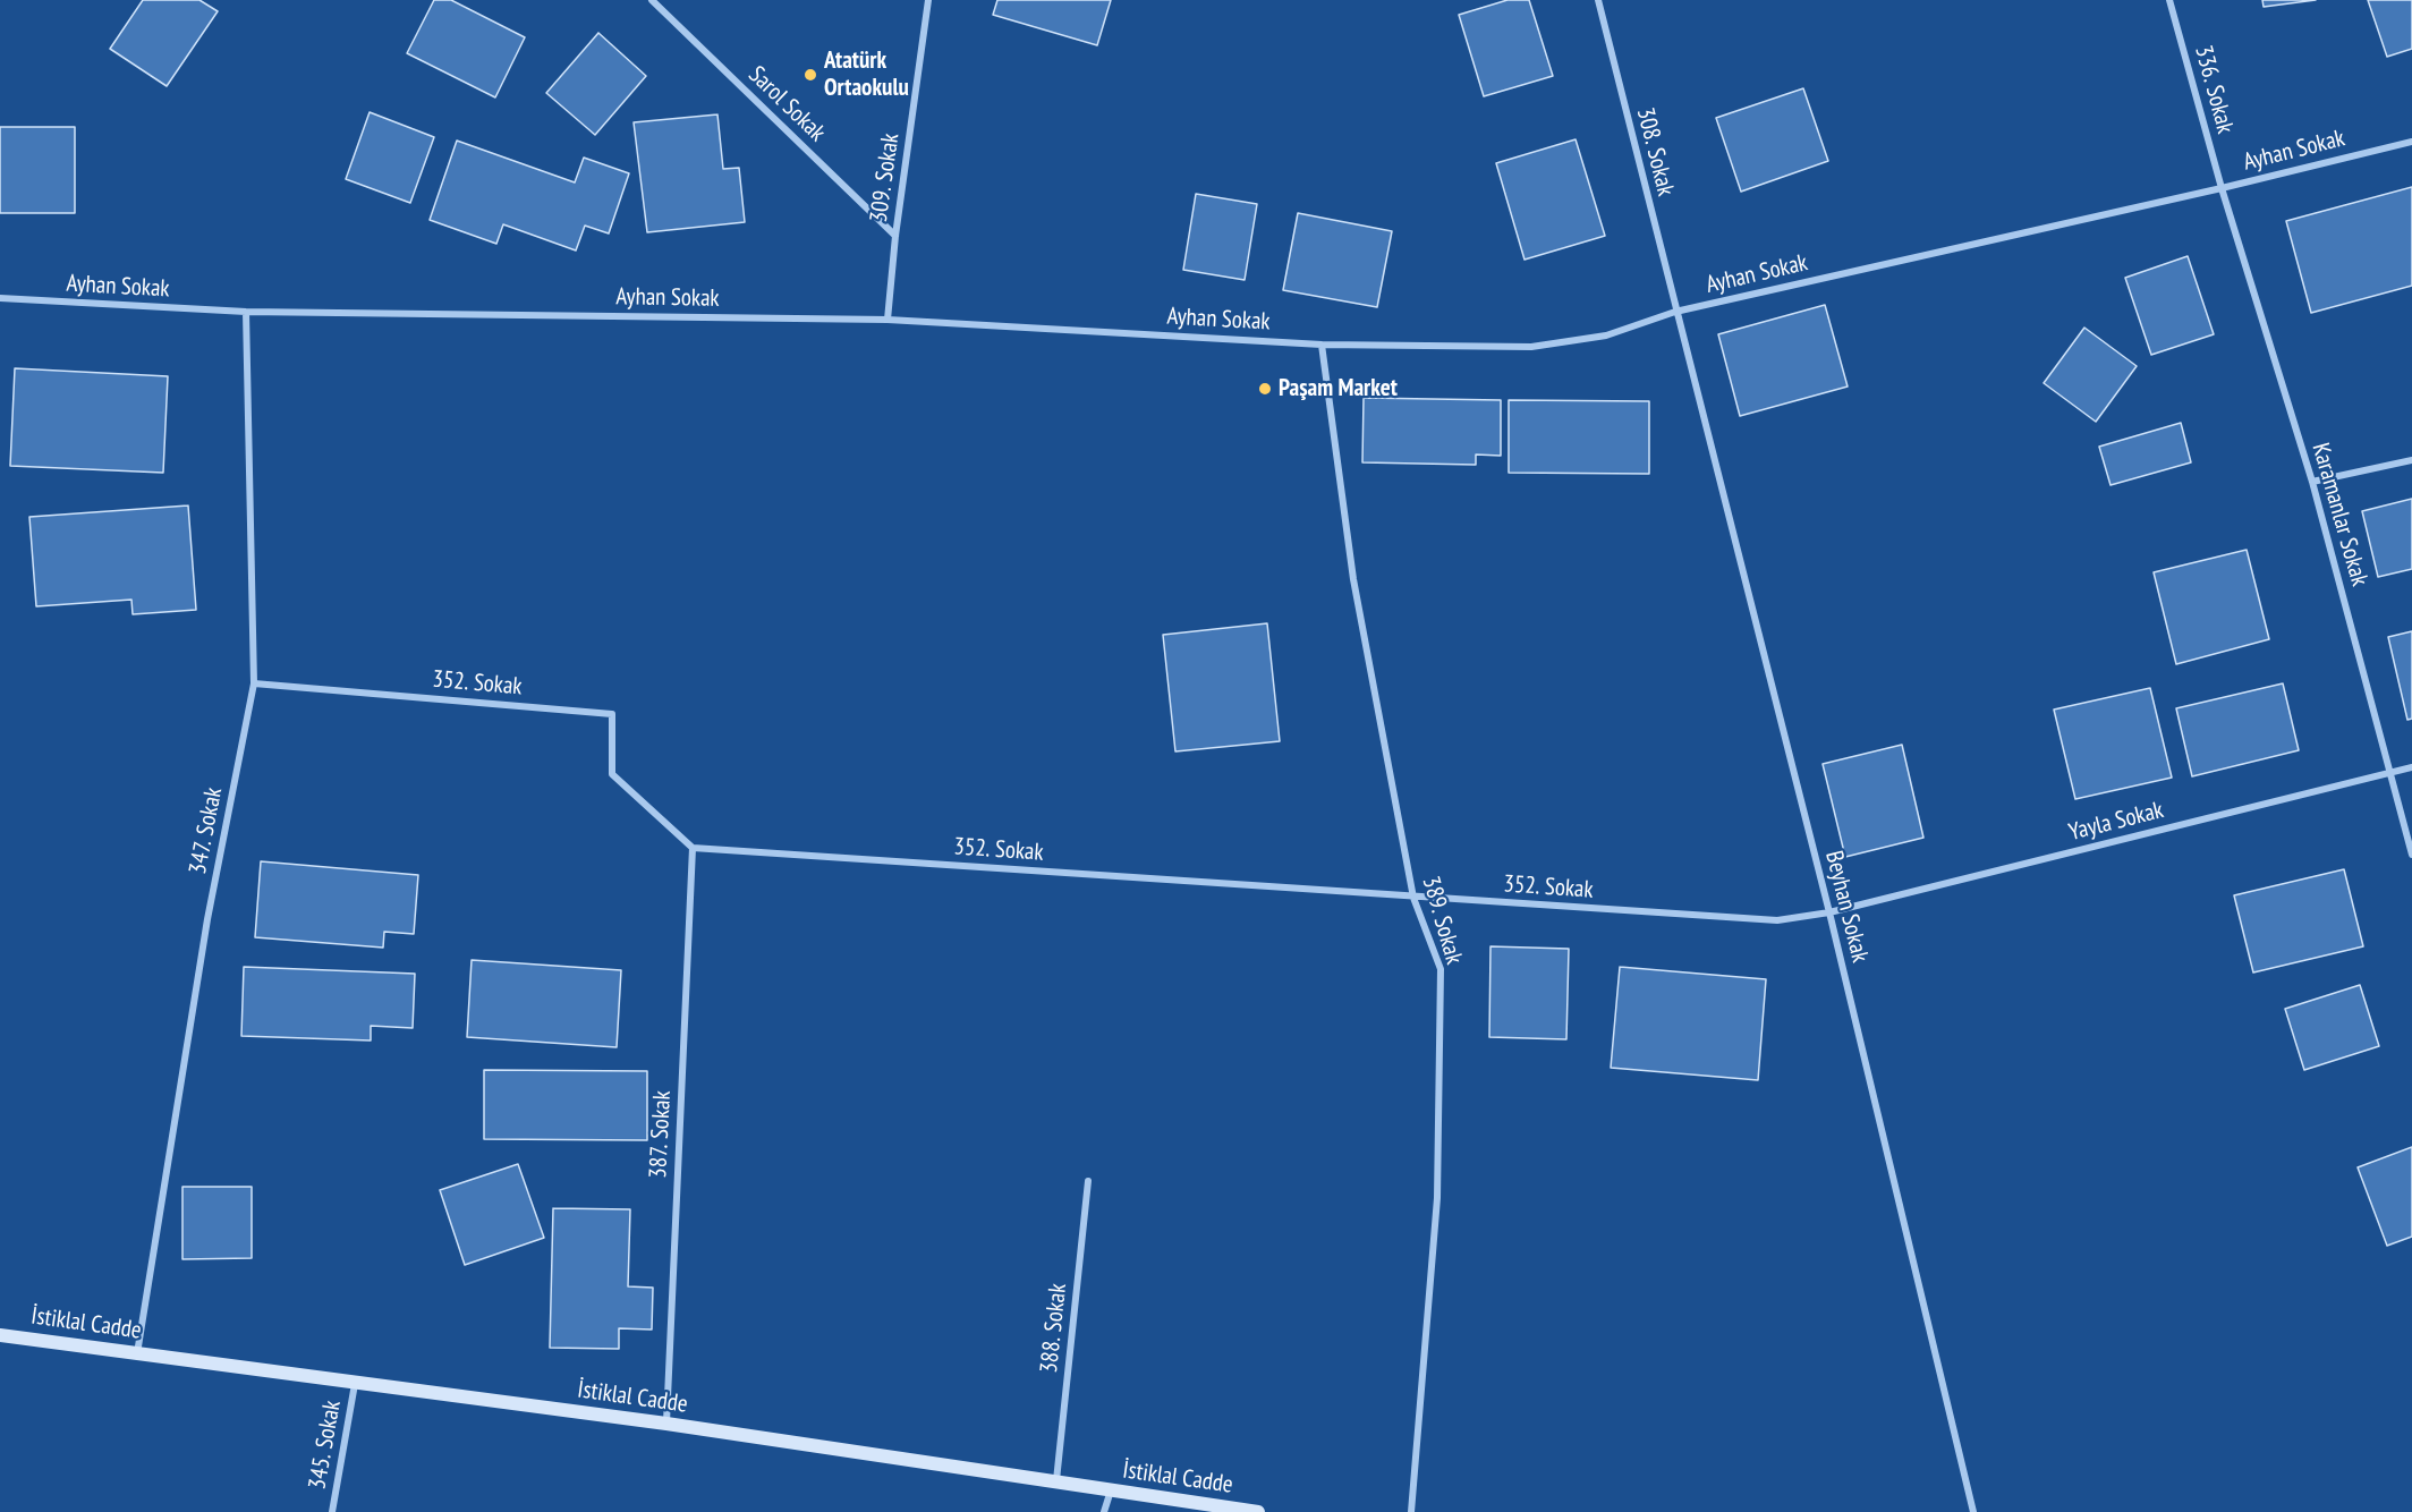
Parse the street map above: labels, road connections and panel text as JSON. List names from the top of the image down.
{
  "streets": {
    "street": [
      "336. Sokak",
      "Sarol Sokak",
      "Ayhan Sokak",
      "308. Sokak",
      "309. Sokak",
      "Karamanlar Sokak",
      "352. Sokak",
      "Yayla Sokak",
      "347. Sokak",
      "Beyhan Sokak",
      "389. Sokak",
      "387. Sokak",
      "İstiklal Cadde",
      "388. Sokak",
      "345. Sokak"
    ]
  },
  "crossings": [
    ["336. Sokak", "Ayhan Sokak"],
    ["336. Sokak", "Karamanlar Sokak"],
    ["Sarol Sokak", "309. Sokak"],
    ["Ayhan Sokak", "308. Sokak"],
    ["Ayhan Sokak", "309. Sokak"],
    ["Ayhan Sokak", "Karamanlar Sokak"],
    ["Ayhan Sokak", "347. Sokak"],
    ["Ayhan Sokak", "Beyhan Sokak"],
    ["Ayhan Sokak", "389. Sokak"],
    ["308. Sokak", "Beyhan Sokak"],
    ["Karamanlar Sokak", "Yayla Sokak"],
    ["352. Sokak", "Yayla Sokak"],
    ["352. Sokak", "347. Sokak"],
    ["352. Sokak", "Beyhan Sokak"],
    ["352. Sokak", "389. Sokak"],
    ["352. Sokak", "387. Sokak"],
    ["Yayla Sokak", "Beyhan Sokak"],
    ["347. Sokak", "İstiklal Cadde"],
    ["387. Sokak", "İstiklal Cadde"],
    ["İstiklal Cadde", "388. Sokak"],
    ["İstiklal Cadde", "345. Sokak"]
  ],
  "places": ["Atatürk Ortaokulu", "Paşam Market"]
}
